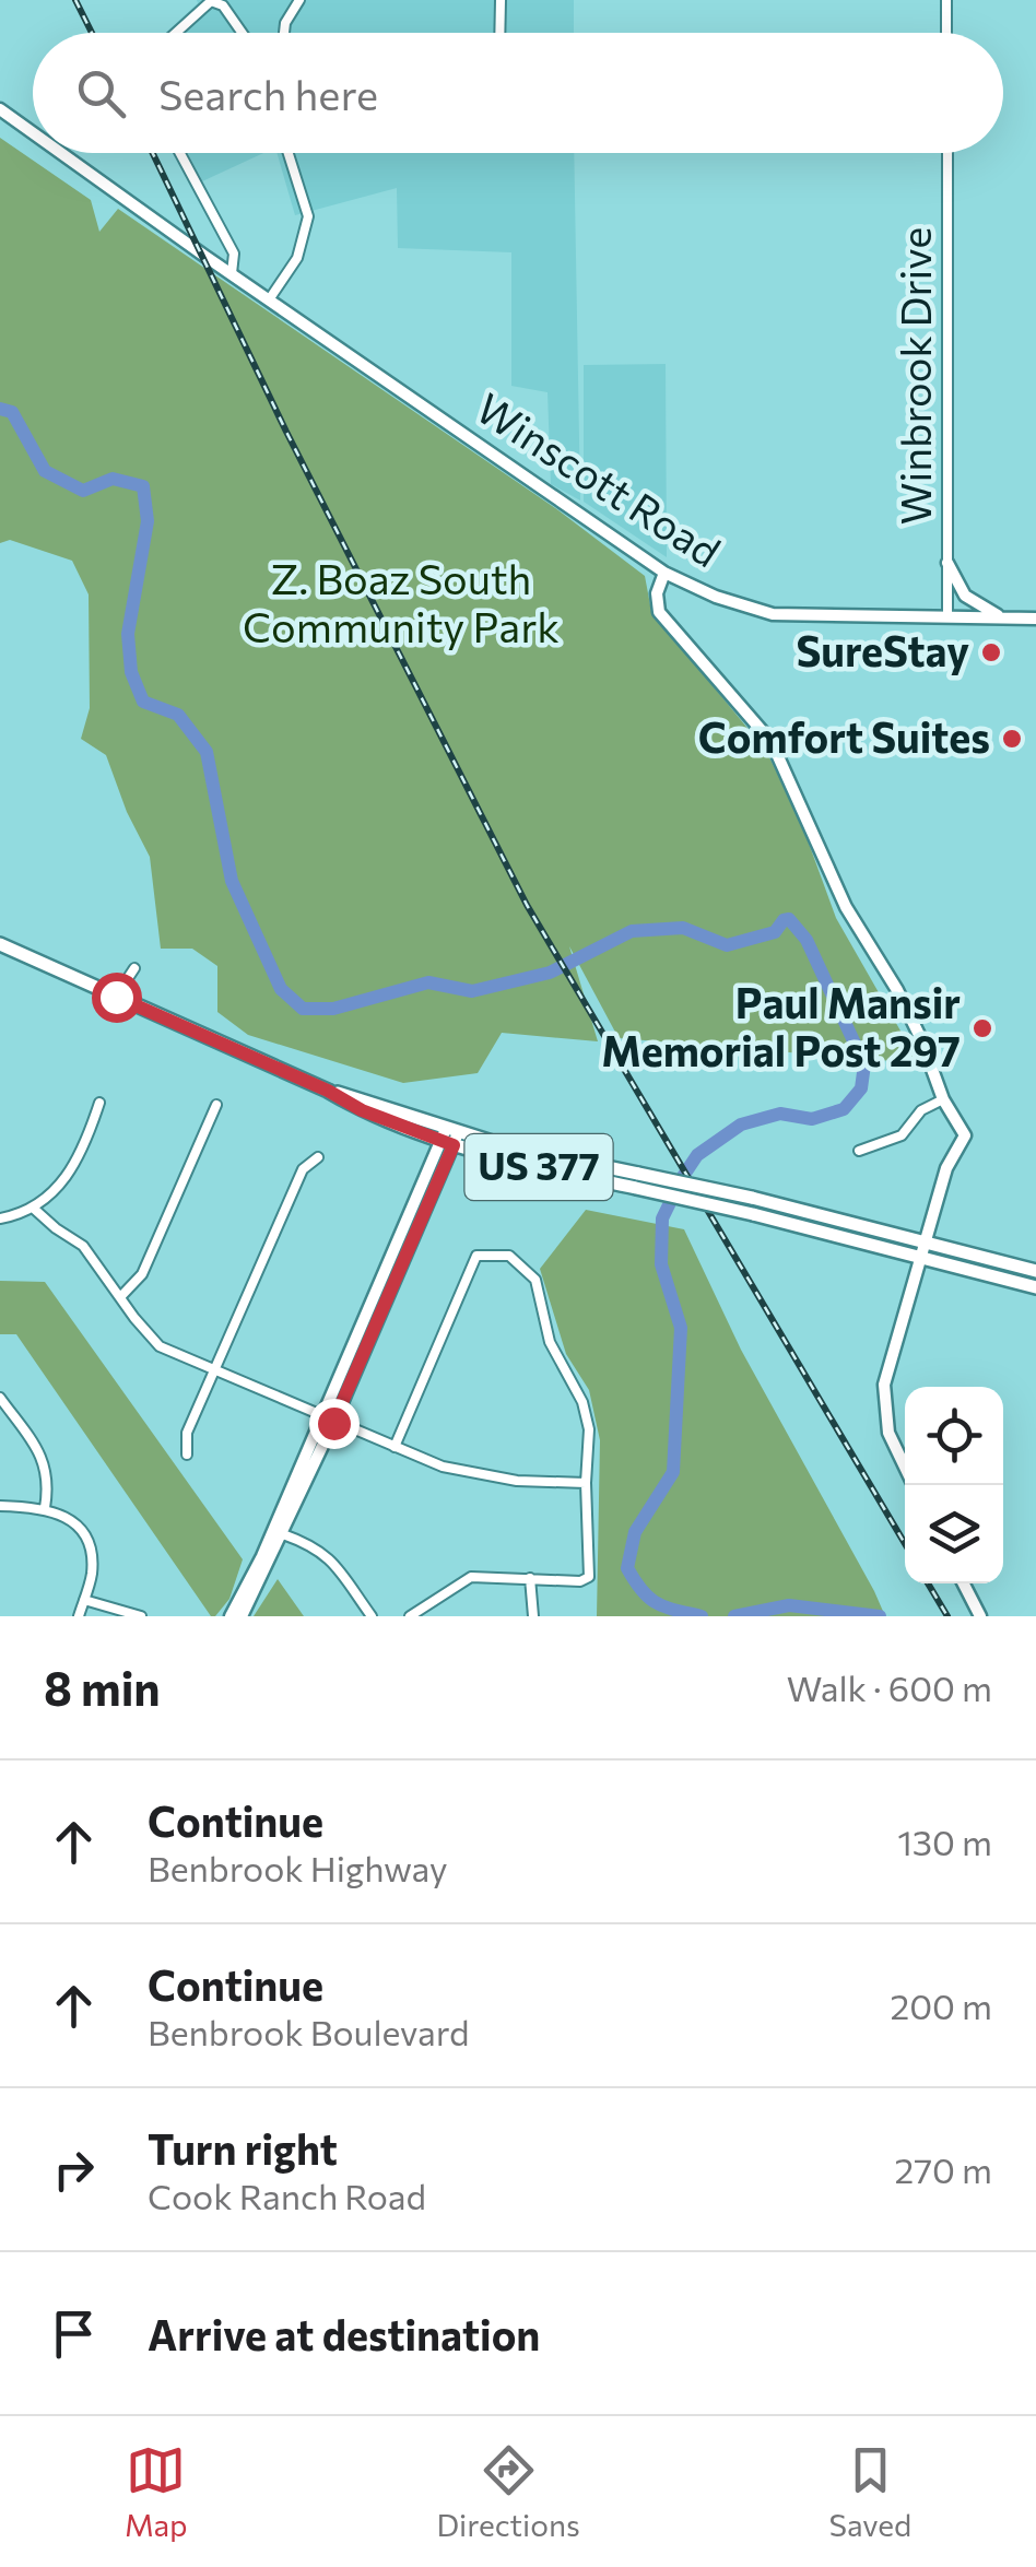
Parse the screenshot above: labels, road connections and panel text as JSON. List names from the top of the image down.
{
  "streets": {
    "main road": ["US 377"],
    "street": ["Winbrook Drive", "Winscott Road"]
  },
  "crossings": [
    ["Winbrook Drive", "Winscott Road"]
  ],
  "parks": ["Z. Boaz South Community Park"],
  "places": ["SureStay", "Comfort Suites", "Paul Mansir Memorial Post 297"],
  "page": {
    "search": "Search here",
    "heading": ["8 min", "Walk · 600 m"],
    "list": [
      ["Continue", "Benbrook Highway", "130 m"],
      ["Continue", "Benbrook Boulevard", "200 m"],
      ["Turn right", "Cook Ranch Road", "270 m"],
      "Arrive at destination"
    ],
    "nav": ["Map", "Directions", "Saved"]
  }
}
